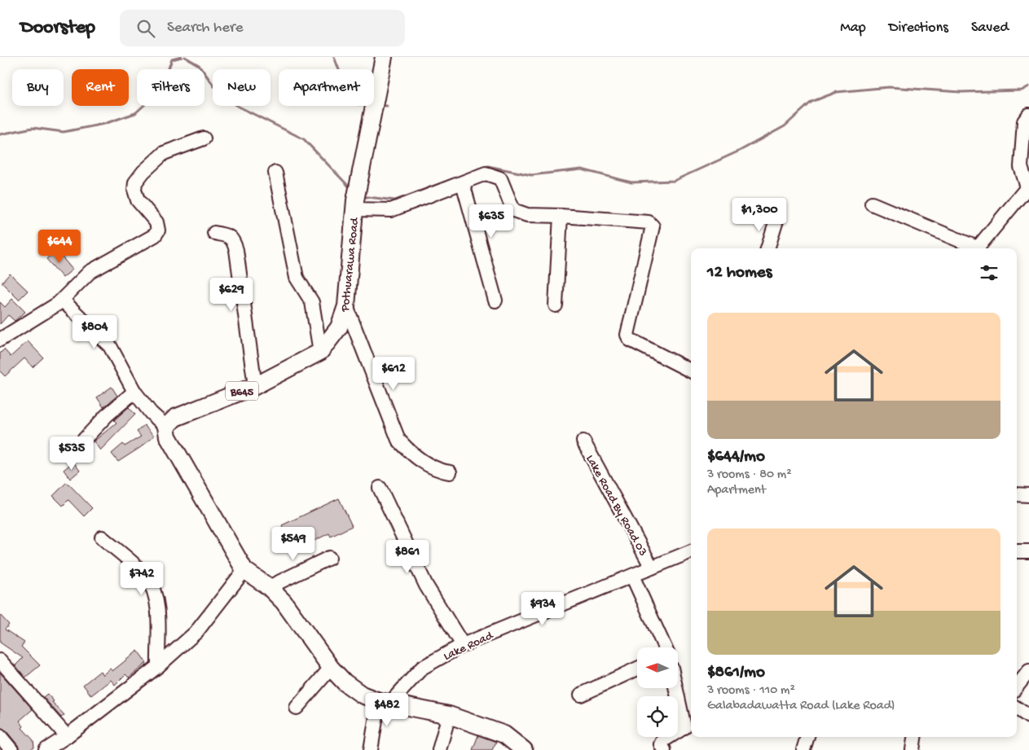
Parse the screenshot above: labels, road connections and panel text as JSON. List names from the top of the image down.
{
  "streets": {
    "main road": ["Pothuarawa Road", "B645"],
    "street": ["Lake Road By Road 03", "Lake Road"]
  },
  "crossings": [
    ["Lake Road By Road 03", "Lake Road"]
  ],
  "north": "left",
  "page": {
    "header": "Doorstep",
    "search": "Search here",
    "nav": ["Map", "Directions", "Saved"],
    "chip": [
      "Buy",
      "Rent",
      "Filters",
      "New",
      "Apartment"
    ],
    "price": [
      "$1,300",
      "$635",
      "$644",
      "$629",
      "$804",
      "$612",
      "$535",
      "$549",
      "$861",
      "$742",
      "$934",
      "$482"
    ],
    "heading": "12 homes",
    "list": [
      {
        "name": "$644/mo",
        "note": "3 rooms · 80 m² · Apartment"
      },
      {
        "name": "$861/mo",
        "note": "3 rooms · 110 m² · Galabadawatta Road (Lake Road)"
      }
    ]
  }
}
